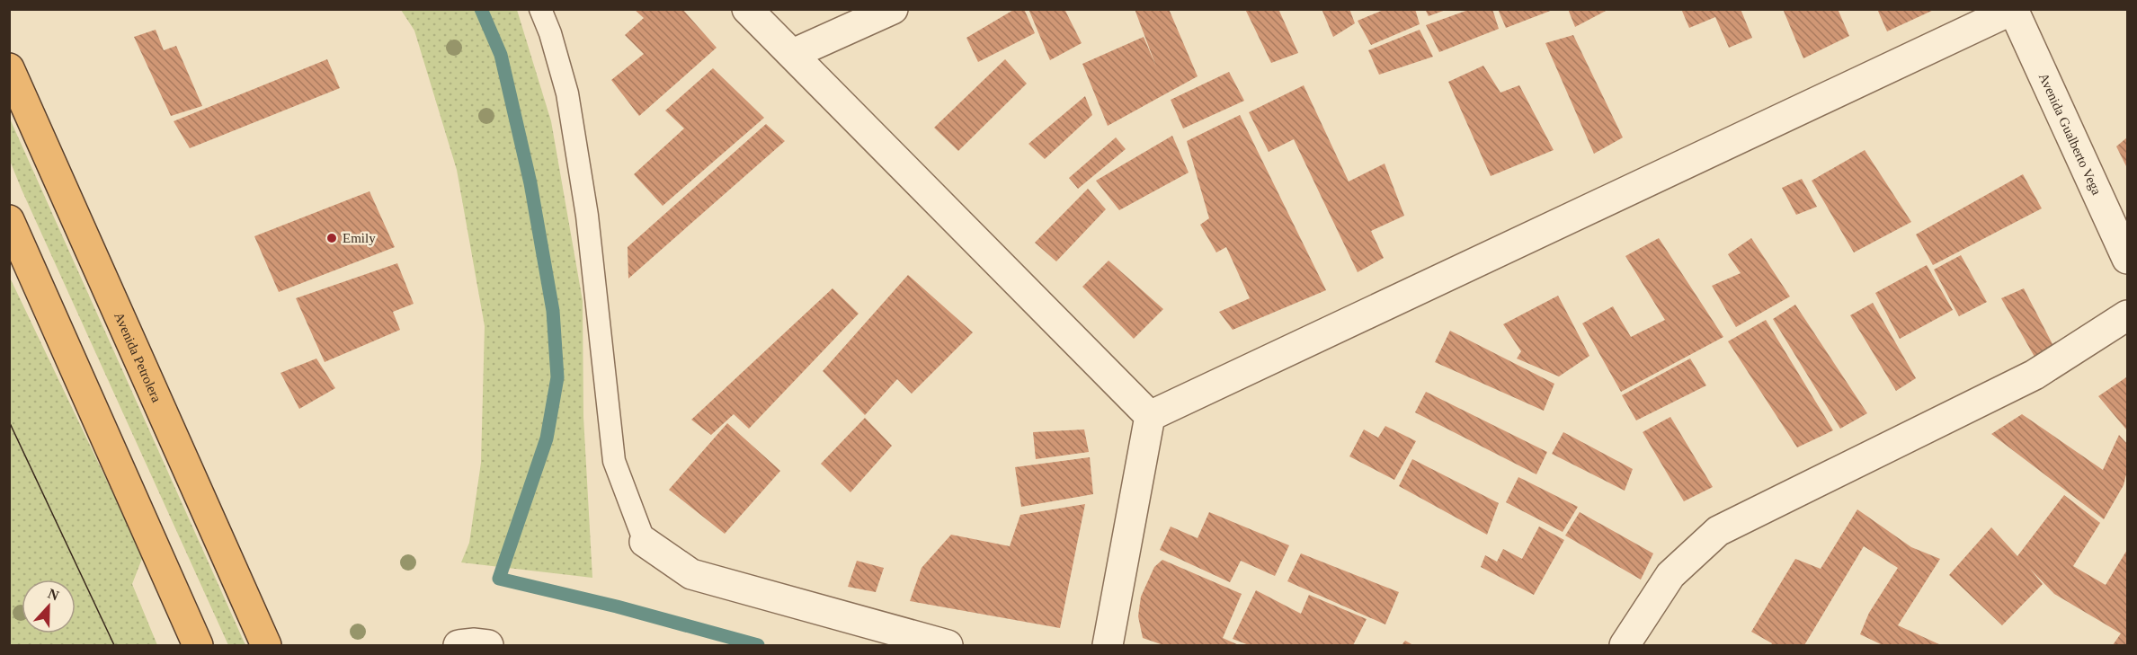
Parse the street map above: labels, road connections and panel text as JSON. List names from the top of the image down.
{
  "streets": {
    "highway": ["Avenida Petrolera"],
    "street": ["Avenida Gualberto Vega"]
  },
  "places": ["Emily"],
  "north": "top"
}
